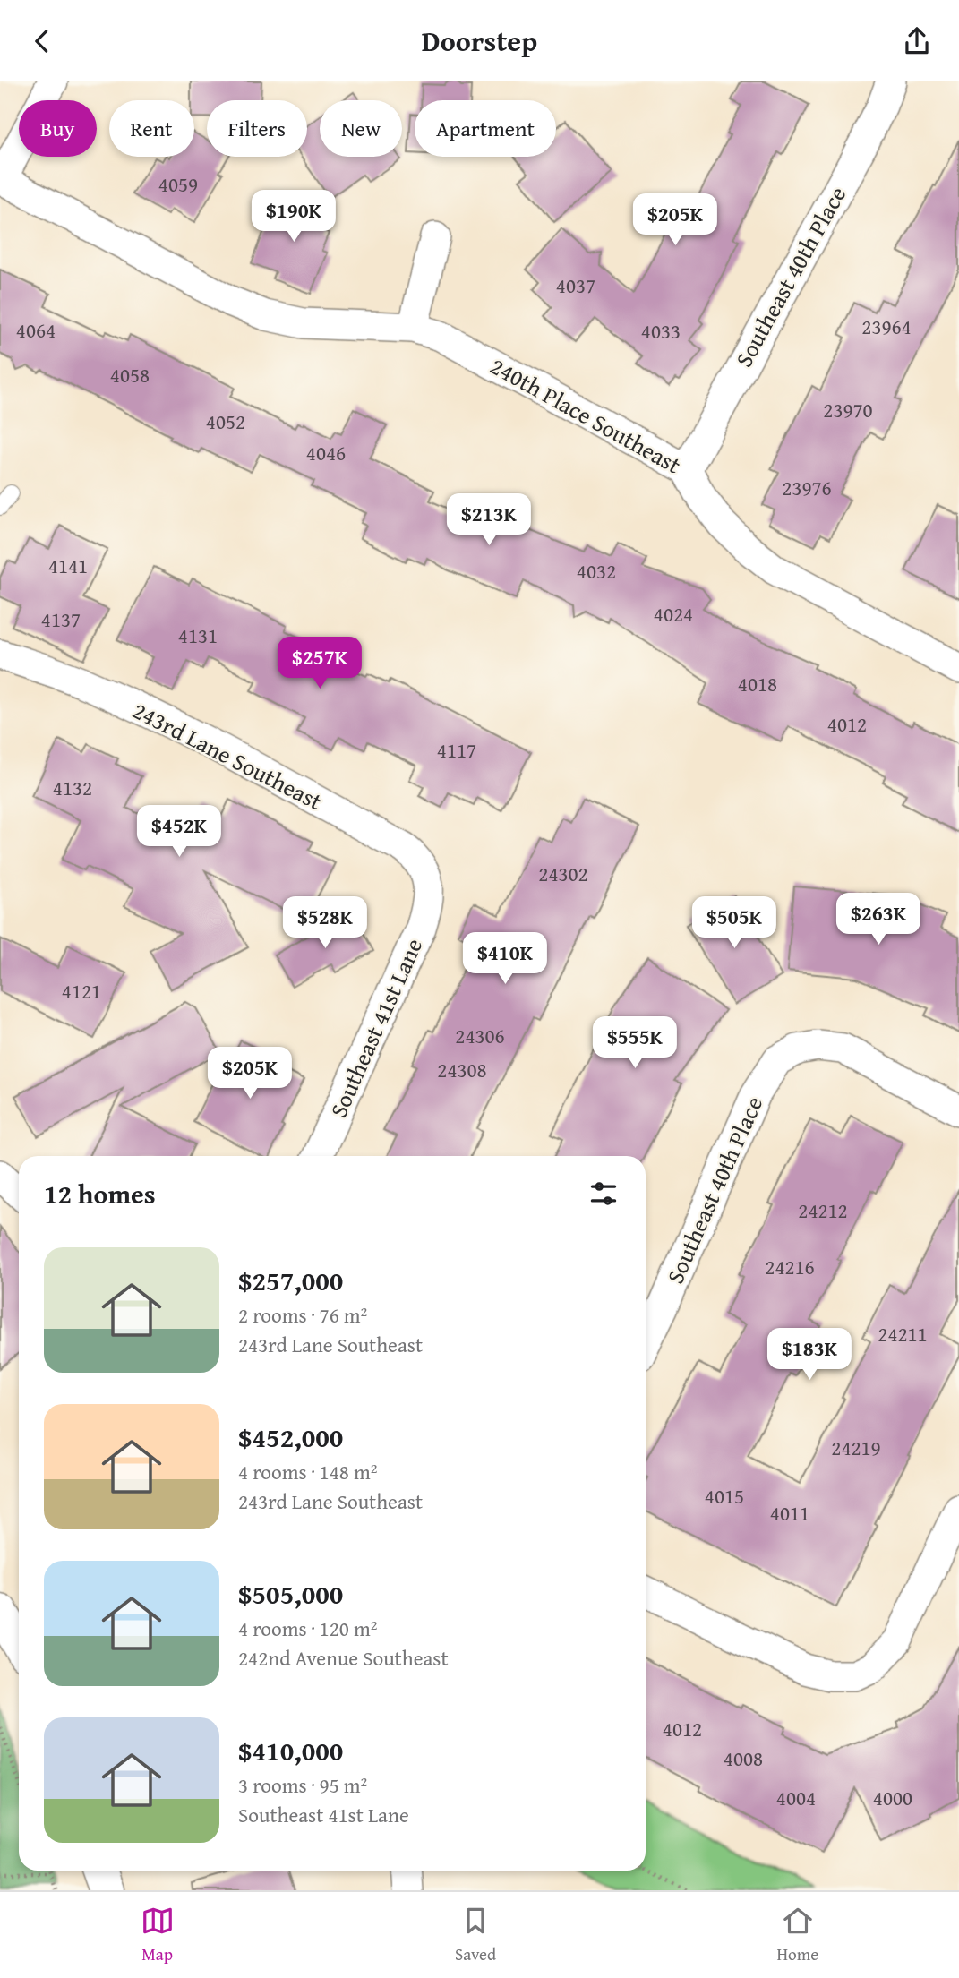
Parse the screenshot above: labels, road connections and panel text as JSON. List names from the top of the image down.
{
  "streets": {
    "street": [
      "Southeast 40th Place",
      "240th Place Southeast",
      "243rd Lane Southeast",
      "Southeast 41st Lane"
    ]
  },
  "crossings": [
    ["Southeast 40th Place", "240th Place Southeast"],
    ["243rd Lane Southeast", "Southeast 41st Lane"]
  ],
  "house_numbers": [
    "4059",
    "4037",
    "23964",
    "4064",
    "4033",
    "4058",
    "23970",
    "4052",
    "4046",
    "23976",
    "4141",
    "4032",
    "4024",
    "4137",
    "4131",
    "4018",
    "4012",
    "4117",
    "4132",
    "24302",
    "4121",
    "24306",
    "24308",
    "24212",
    "24216",
    "24211",
    "24219",
    "4015",
    "4011",
    "4012",
    "4008",
    "4004",
    "4000"
  ],
  "page": {
    "header": "Doorstep",
    "chip": [
      "Buy",
      "Rent",
      "Filters",
      "New",
      "Apartment"
    ],
    "price": [
      "$190K",
      "$205K",
      "$213K",
      "$257K",
      "$452K",
      "$263K",
      "$528K",
      "$505K",
      "$410K",
      "$555K",
      "$205K",
      "$183K"
    ],
    "heading": "12 homes",
    "list": [
      {
        "name": "$257,000",
        "note": "2 rooms · 76 m² · 243rd Lane Southeast"
      },
      {
        "name": "$452,000",
        "note": "4 rooms · 148 m² · 243rd Lane Southeast"
      },
      {
        "name": "$505,000",
        "note": "4 rooms · 120 m² · 242nd Avenue Southeast"
      },
      {
        "name": "$410,000",
        "note": "3 rooms · 95 m² · Southeast 41st Lane"
      }
    ],
    "tabs": ["Map", "Saved", "Home"]
  }
}
